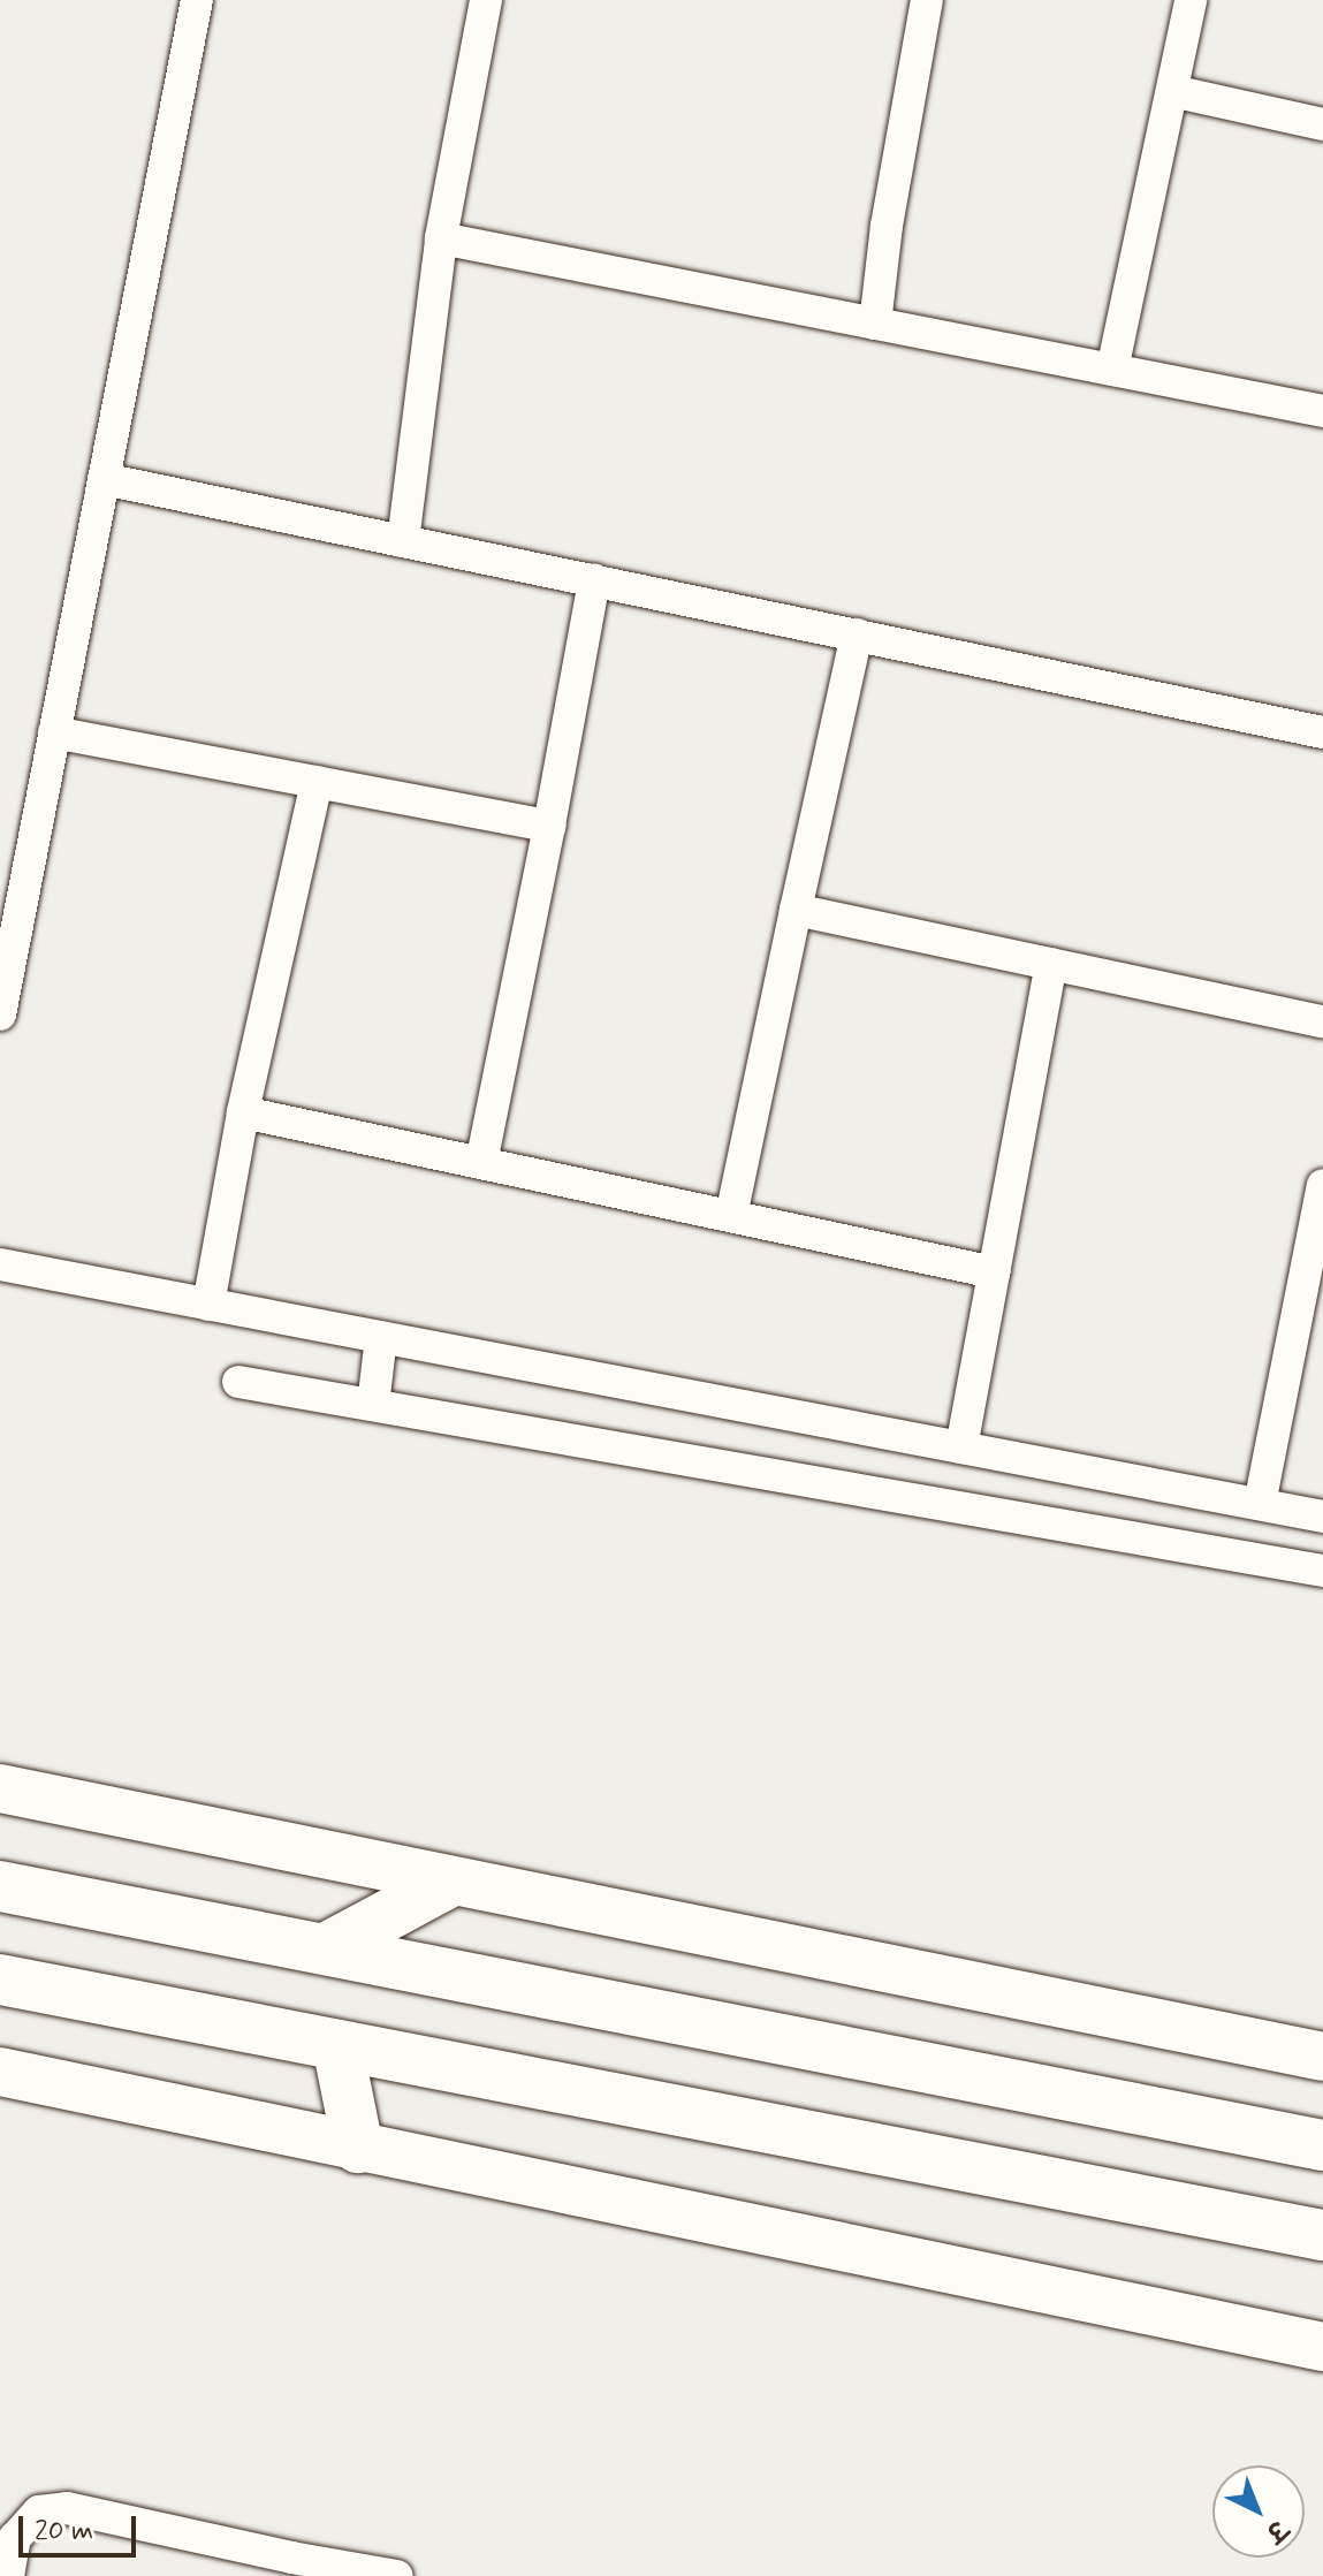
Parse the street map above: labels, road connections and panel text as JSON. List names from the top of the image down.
{
  "scale_bar": "20 m",
  "north": "bottom right"
}
